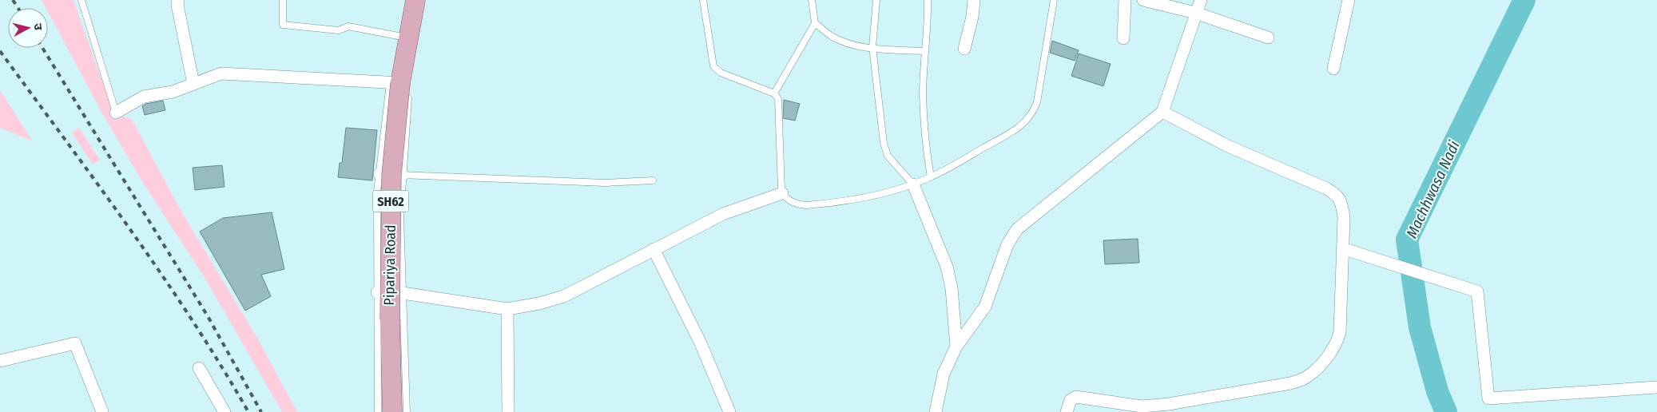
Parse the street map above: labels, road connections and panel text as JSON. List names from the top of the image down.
{
  "streets": {
    "main road": ["SH62", "Pipariya Road"]
  },
  "water": ["Machhwasa Nadi"],
  "north": "right"
}
